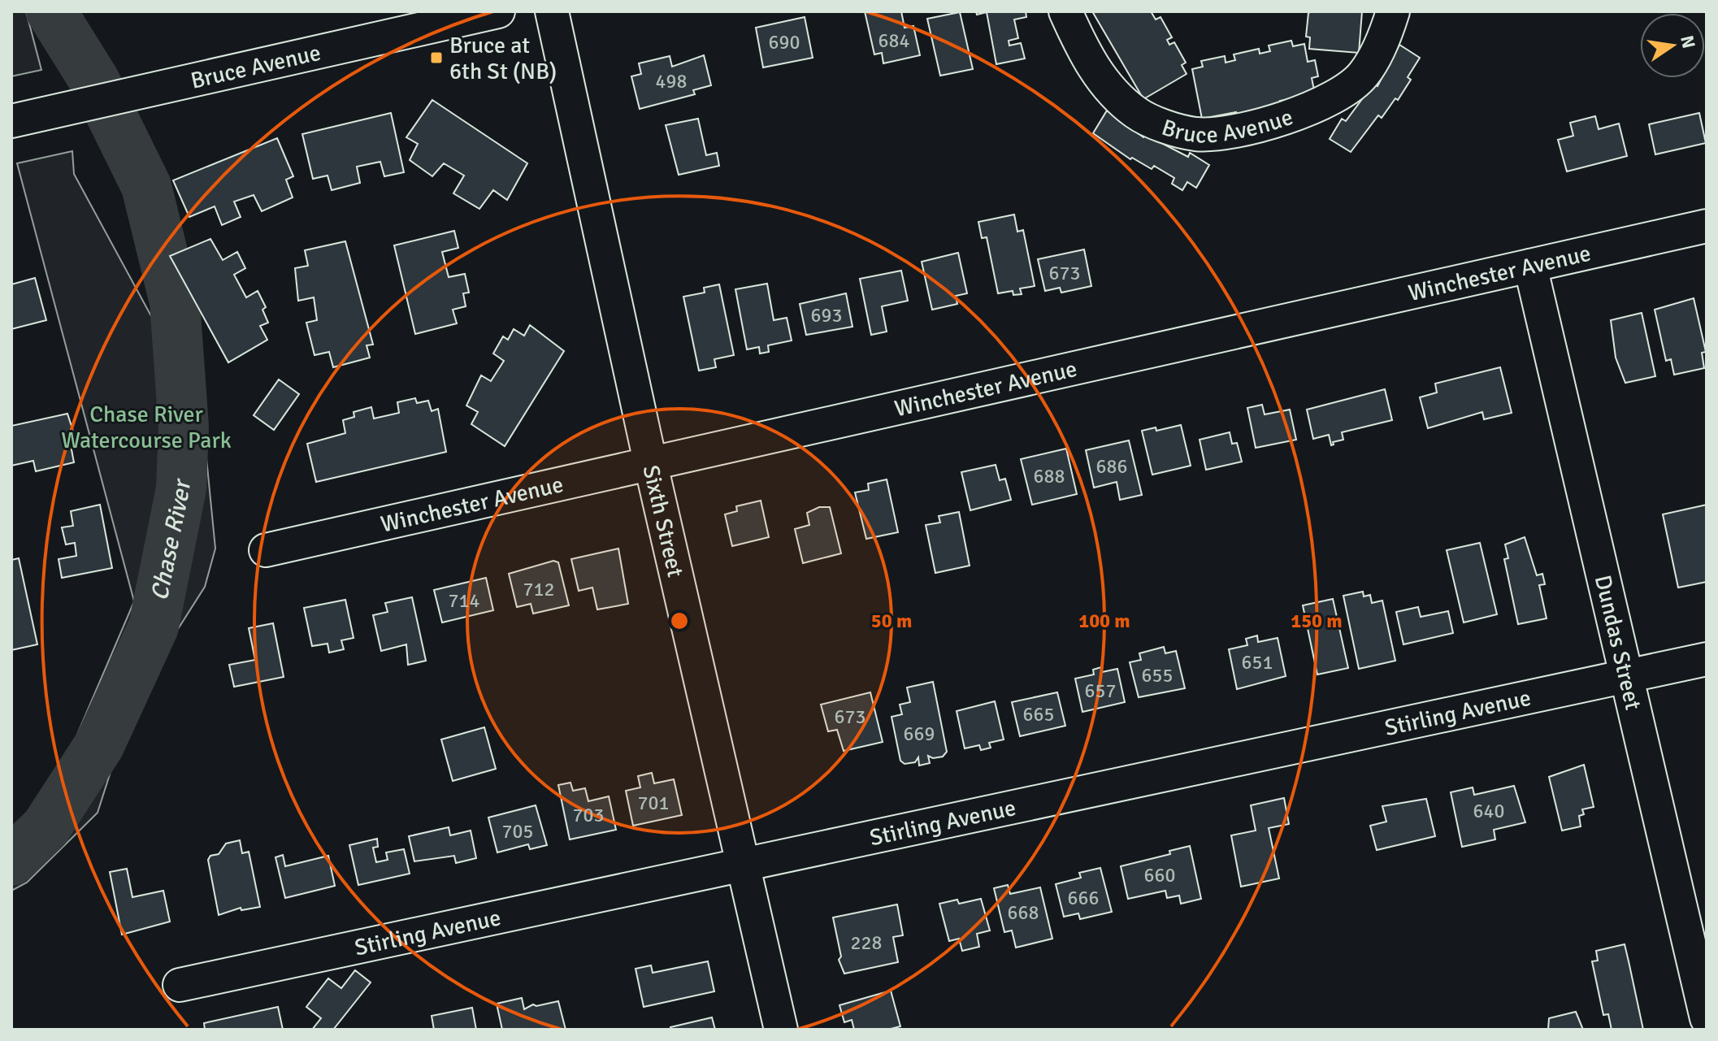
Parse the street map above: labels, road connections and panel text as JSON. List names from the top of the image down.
{
  "streets": {
    "street": [
      "Bruce Avenue",
      "Winchester Avenue",
      "Sixth Street",
      "Dundas Street",
      "Stirling Avenue"
    ]
  },
  "crossings": [
    ["Winchester Avenue", "Sixth Street"],
    ["Winchester Avenue", "Dundas Street"],
    ["Sixth Street", "Stirling Avenue"],
    ["Dundas Street", "Stirling Avenue"]
  ],
  "water": ["Chase River"],
  "parks": ["Chase River Watercourse Park"],
  "places": {
    "transit": ["Bruce at 6th St (NB)"]
  },
  "house_numbers": [
    "684",
    "690",
    "498",
    "673",
    "693",
    "686",
    "688",
    "712",
    "714",
    "651",
    "655",
    "657",
    "665",
    "673",
    "669",
    "701",
    "640",
    "703",
    "705",
    "660",
    "666",
    "668",
    "228"
  ],
  "north": "right",
  "rings": ["50 m", "100 m", "150 m"]
}
